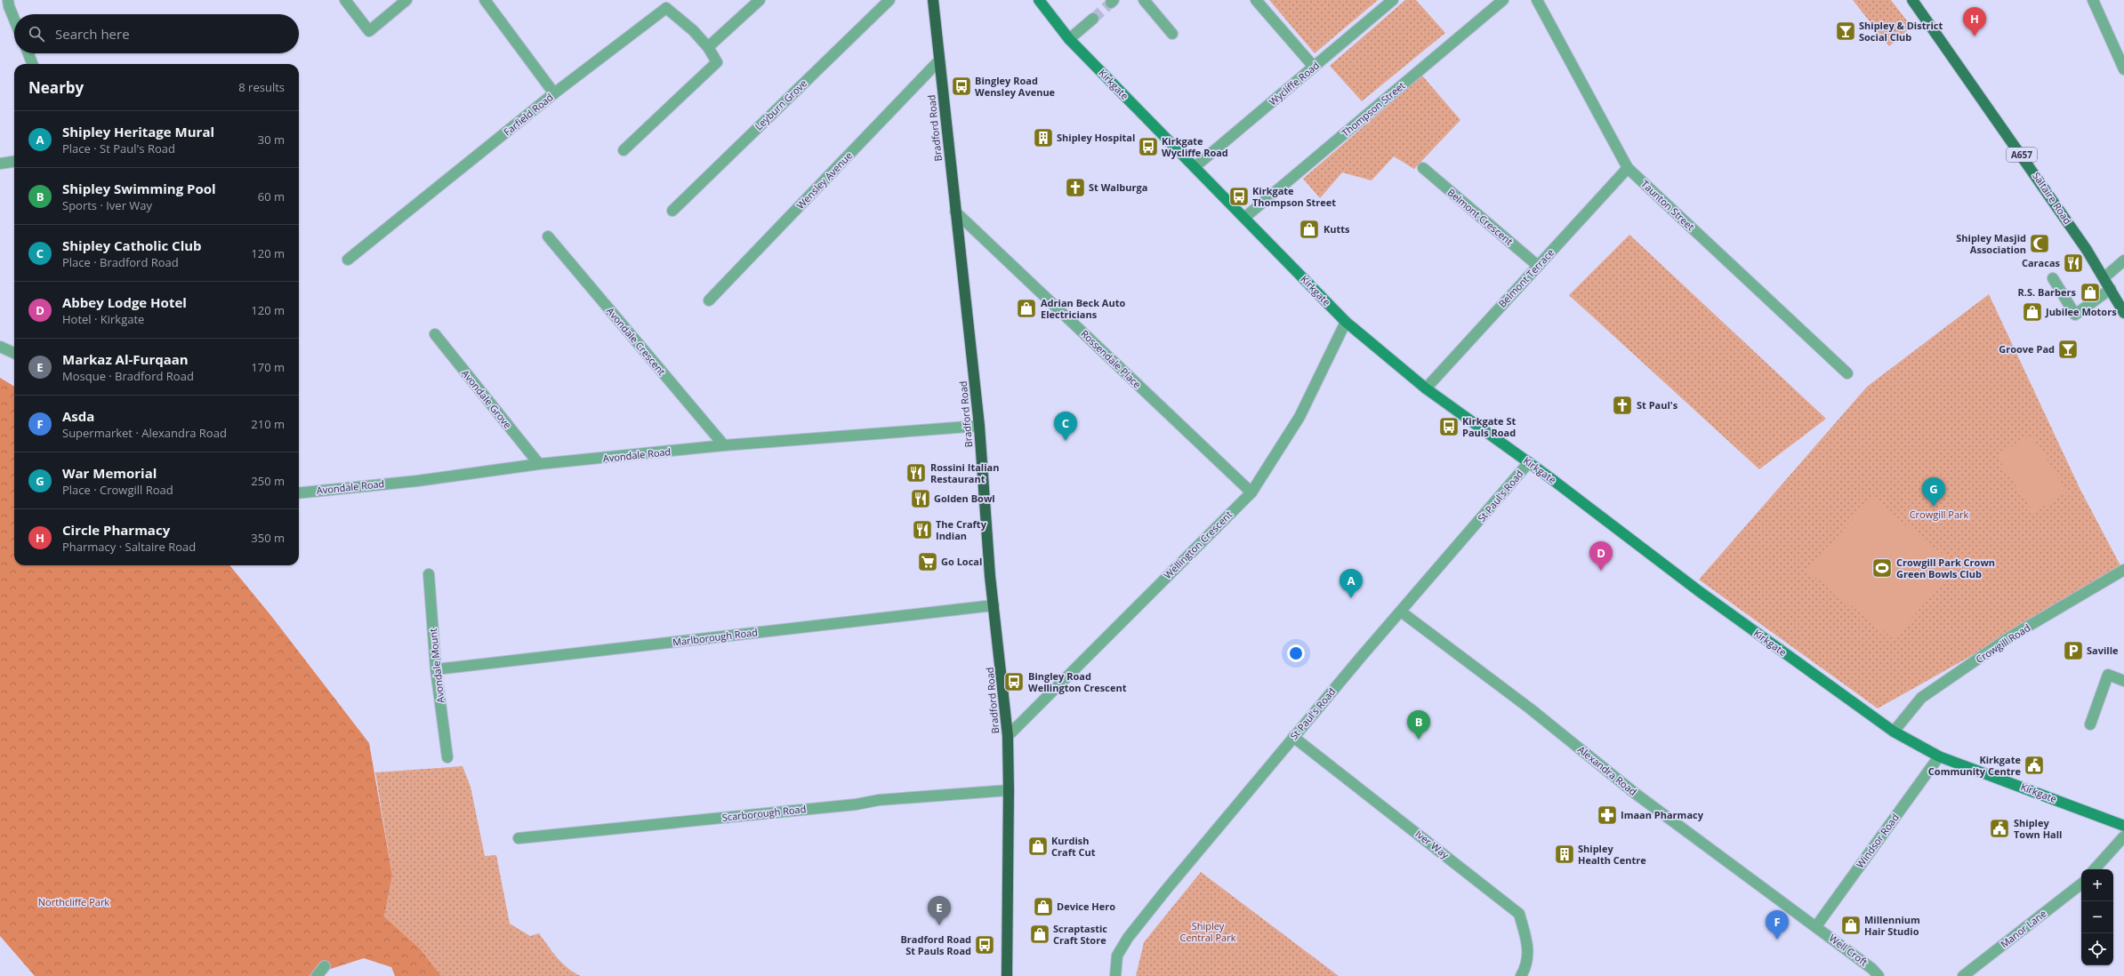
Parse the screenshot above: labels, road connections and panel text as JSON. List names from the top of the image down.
{
  "streets": {
    "highway": ["Bradford Road"],
    "main road": ["A657", "Saltaire Road"],
    "street": [
      "Wycliffe Road",
      "Kirkgate",
      "Leyburn Grove",
      "Thompson Street",
      "Farfield Road",
      "Wensley Avenue",
      "Taunton Street",
      "Belmont Crescent",
      "Belmont Terrace",
      "Avondale Crescent",
      "Rossendale Place",
      "Avondale Grove",
      "Avondale Road",
      "St Paul's Road",
      "Wellington Crescent",
      "Marlborough Road",
      "Crowgill Road",
      "Avondale Mount",
      "Alexandra Road",
      "Scarborough Road",
      "Windsor Road",
      "Iver Way",
      "Manor Lane",
      "Well Croft"
    ]
  },
  "crossings": [
    ["Wycliffe Road", "Kirkgate"],
    ["Kirkgate", "Thompson Street"],
    ["Kirkgate", "Belmont Terrace"],
    ["Kirkgate", "St Paul's Road"],
    ["Kirkgate", "Wellington Crescent"],
    ["Kirkgate", "Crowgill Road"],
    ["Kirkgate", "Windsor Road"],
    ["Bradford Road", "Wensley Avenue"],
    ["Bradford Road", "Rossendale Place"],
    ["Bradford Road", "Avondale Road"],
    ["Bradford Road", "Wellington Crescent"],
    ["Bradford Road", "Marlborough Road"],
    ["Bradford Road", "Scarborough Road"],
    ["Taunton Street", "Belmont Terrace"],
    ["Belmont Crescent", "Belmont Terrace"],
    ["Avondale Crescent", "Avondale Road"],
    ["Rossendale Place", "Wellington Crescent"],
    ["Avondale Grove", "Avondale Road"],
    ["St Paul's Road", "Alexandra Road"],
    ["St Paul's Road", "Iver Way"],
    ["Marlborough Road", "Avondale Mount"],
    ["Alexandra Road", "Windsor Road"],
    ["Alexandra Road", "Well Croft"],
    ["Windsor Road", "Well Croft"]
  ],
  "parks": ["Crowgill Park", "Northcliffe Park", "Shipley Central Park"],
  "places": {
    "bar": ["Shipley & District Social Club", "Groove Pad"],
    "bus stop": [
      "Bingley Road Wensley Avenue",
      "Kirkgate Wycliffe Road",
      "Kirkgate Thompson Street",
      "Kirkgate St Pauls Road",
      "Bingley Road Wellington Crescent",
      "Bradford Road St Pauls Road"
    ],
    "building": ["Shipley Hospital", "Shipley Health Centre"],
    "church": ["St Walburga", "St Paul's"],
    "shop": [
      "Kutts",
      "R.S. Barbers",
      "Adrian Beck Auto Electricians",
      "Jubilee Motors",
      "Kurdish Craft Cut",
      "Device Hero",
      "Millennium Hair Studio",
      "Scraptastic Craft Store"
    ],
    "mosque": ["Shipley Masjid Association"],
    "restaurant": [
      "Caracas",
      "Rossini Italian Restaurant",
      "Golden Bowl",
      "The Crafty Indian"
    ],
    "supermarket": ["Go Local"],
    "sports": ["Crowgill Park Crown Green Bowls Club"],
    "parking": ["Saville"],
    "public building": ["Kirkgate Community Centre", "Shipley Town Hall"],
    "pharmacy": ["Imaan Pharmacy"]
  },
  "page": {
    "pins": [
      "H",
      "C",
      "G",
      "D",
      "A",
      "B",
      "E",
      "F"
    ],
    "search": "Search here",
    "heading": ["Nearby", "8 results"],
    "list": [
      {
        "mark": "A",
        "name": "Shipley Heritage Mural",
        "note": "Place · St Paul's Road",
        "value": "30 m"
      },
      {
        "mark": "B",
        "name": "Shipley Swimming Pool",
        "note": "Sports · Iver Way",
        "value": "60 m"
      },
      {
        "mark": "C",
        "name": "Shipley Catholic Club",
        "note": "Place · Bradford Road",
        "value": "120 m"
      },
      {
        "mark": "D",
        "name": "Abbey Lodge Hotel",
        "note": "Hotel · Kirkgate",
        "value": "120 m"
      },
      {
        "mark": "E",
        "name": "Markaz Al-Furqaan",
        "note": "Mosque · Bradford Road",
        "value": "170 m"
      },
      {
        "mark": "F",
        "name": "Asda",
        "note": "Supermarket · Alexandra Road",
        "value": "210 m"
      },
      {
        "mark": "G",
        "name": "War Memorial",
        "note": "Place · Crowgill Road",
        "value": "250 m"
      },
      {
        "mark": "H",
        "name": "Circle Pharmacy",
        "note": "Pharmacy · Saltaire Road",
        "value": "350 m"
      }
    ],
    "map_buttons": ["+", "−"]
  }
}
